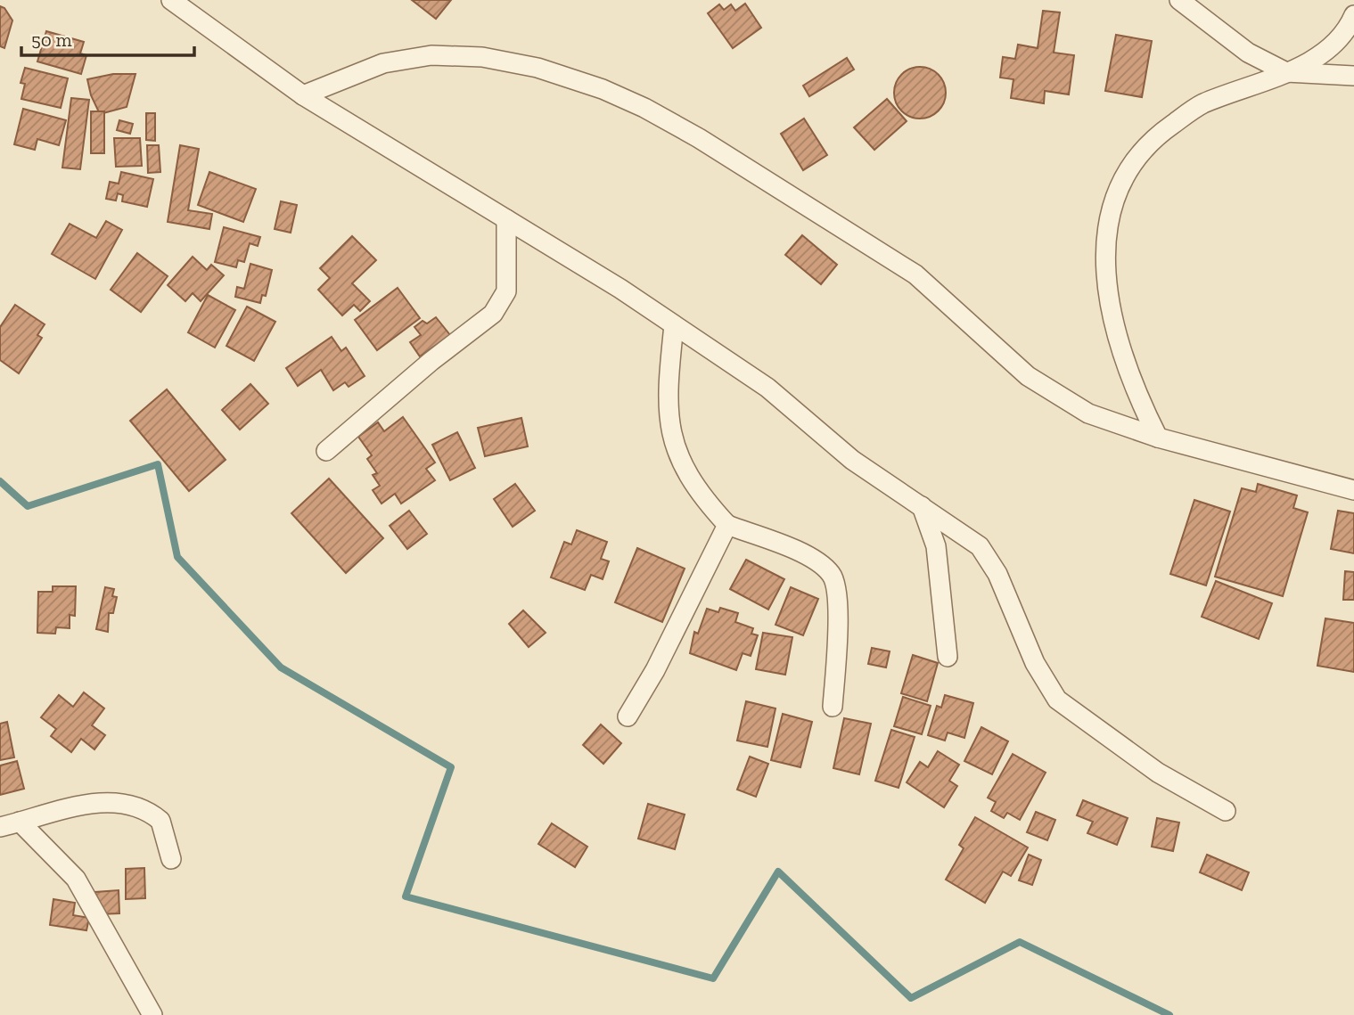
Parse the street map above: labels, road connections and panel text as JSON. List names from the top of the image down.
{
  "scale_bar": "50 m"
}
